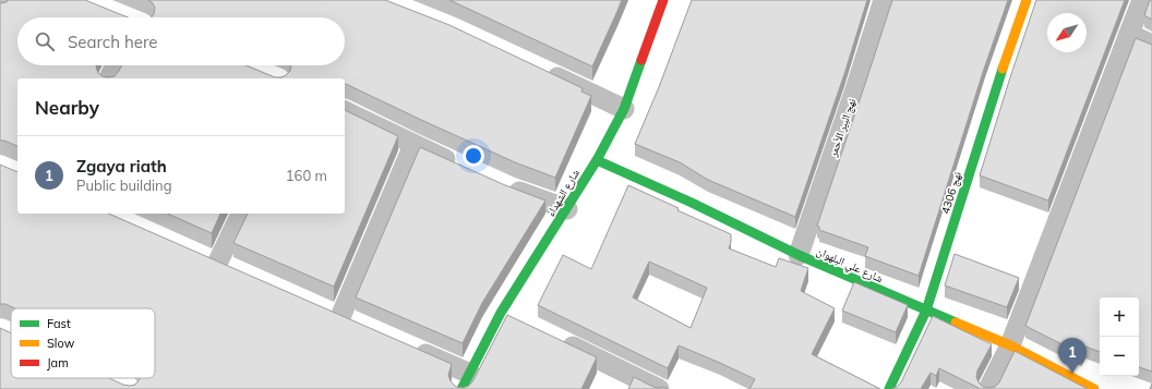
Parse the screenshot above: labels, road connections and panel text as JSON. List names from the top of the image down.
{
  "streets": {
    "street": [
      "نهج البير الأحمر",
      "شارع الشهداء",
      "نهج 4306",
      "شارع علي البلهوان"
    ]
  },
  "crossings": [
    ["نهج البير الأحمر", "شارع علي البلهوان"],
    ["شارع الشهداء", "شارع علي البلهوان"],
    ["نهج 4306", "شارع علي البلهوان"]
  ],
  "legend": ["Fast", "Slow", "Jam"],
  "north": "bottom left",
  "page": {
    "search": "Search here",
    "heading": "Nearby",
    "list": [
      {
        "mark": "1",
        "name": "Zgaya riath",
        "note": "Public building",
        "value": "160 m"
      }
    ],
    "map_buttons": ["+", "−"],
    "pins": "1"
  }
}
